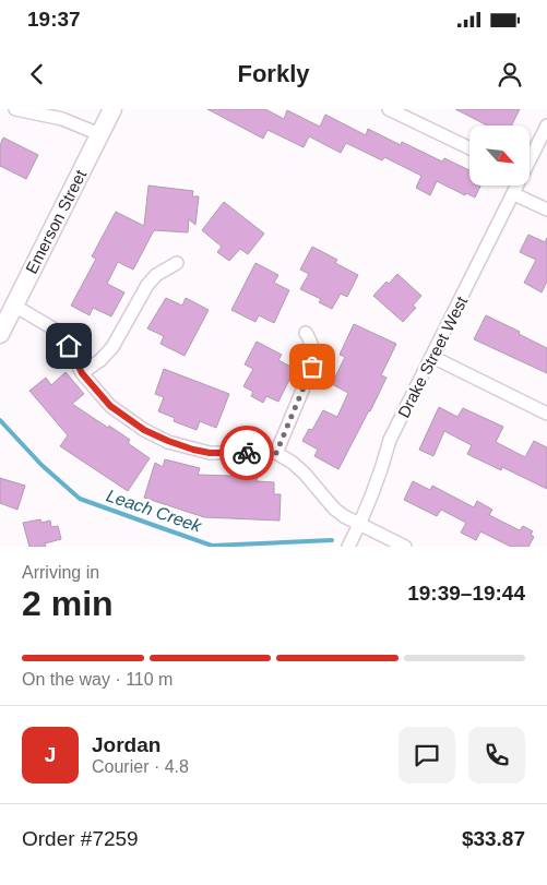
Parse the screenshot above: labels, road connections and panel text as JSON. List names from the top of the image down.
{
  "streets": {
    "main road": ["Emerson Street"],
    "street": ["Drake Street West"]
  },
  "water": ["Leach Creek"],
  "north": "bottom right",
  "page": {
    "status": "19:37",
    "header": "Forkly",
    "heading": ["2 min", "Arriving in", "19:39–19:44"],
    "panel": [
      "Jordan",
      "Courier · 4.8",
      "Order #7259",
      "$33.87"
    ],
    "bar": "On the way · 110 m",
    "round": "J"
  }
}
